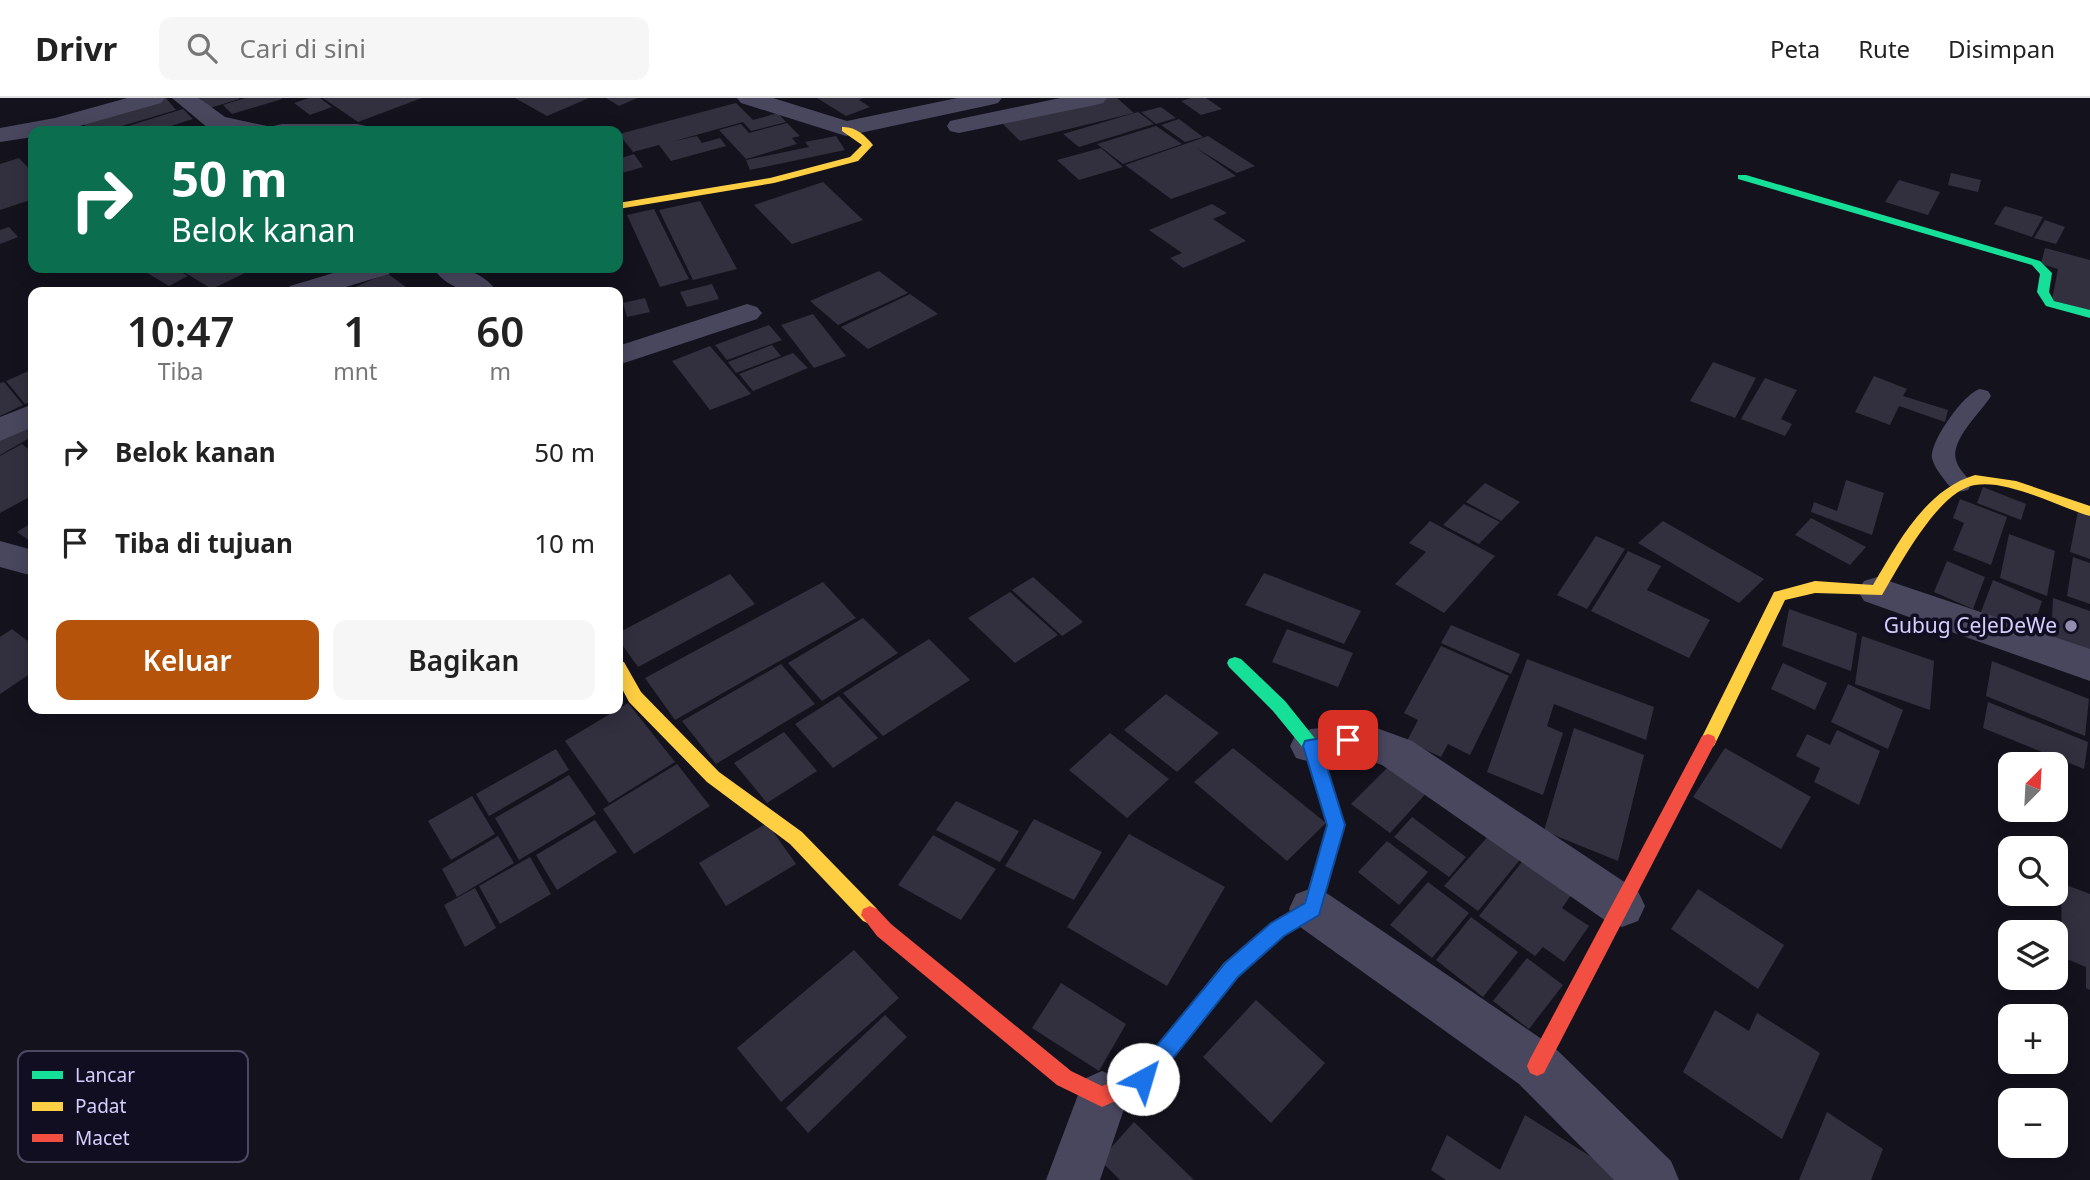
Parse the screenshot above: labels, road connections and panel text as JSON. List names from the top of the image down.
{
  "places": ["Gubug CeJeDeWe"],
  "legend": ["Lancar", "Padat", "Macet"],
  "north": "top right",
  "page": {
    "header": "Drivr",
    "search": "Cari di sini",
    "nav": ["Peta", "Rute", "Disimpan"],
    "turn": ["50 m", "Belok kanan"],
    "eta": [
      "10:47",
      "Tiba",
      "1",
      "mnt",
      "60",
      "m"
    ],
    "list": [
      {
        "name": "Belok kanan",
        "value": "50 m"
      },
      {
        "name": "Tiba di tujuan",
        "value": "10 m"
      }
    ],
    "buttons": ["Keluar", "Bagikan"],
    "map_buttons": ["+", "−"]
  }
}
